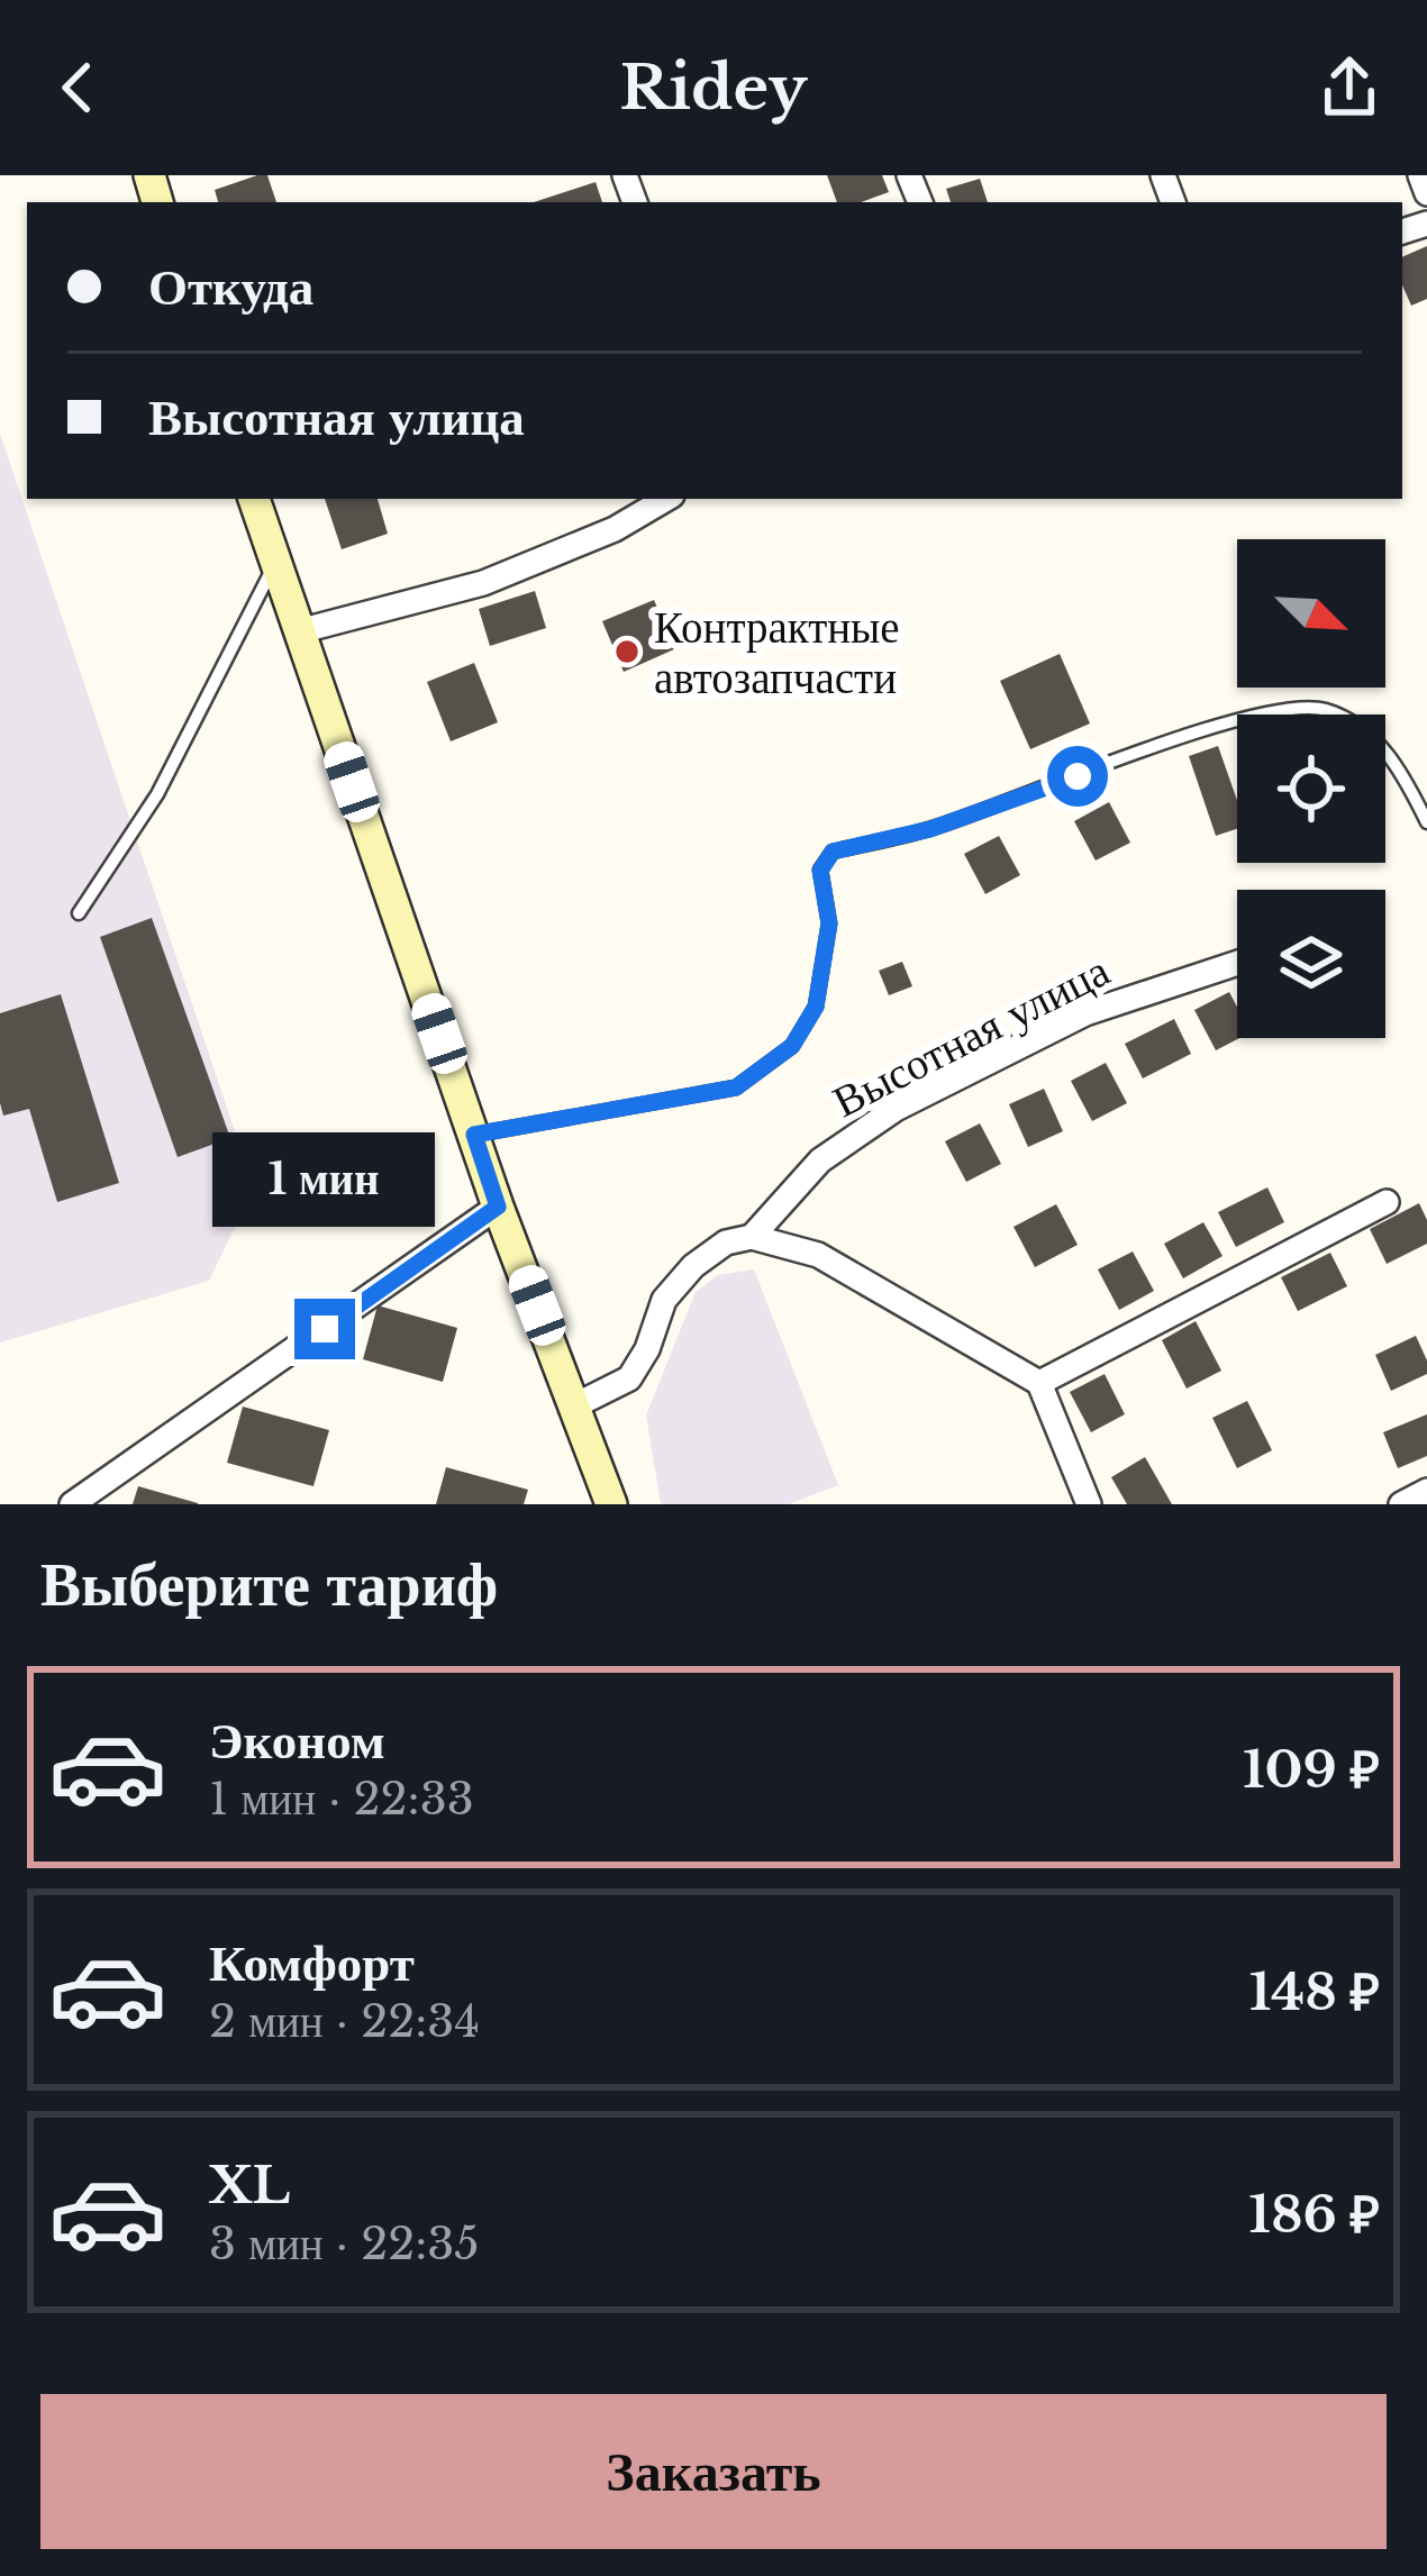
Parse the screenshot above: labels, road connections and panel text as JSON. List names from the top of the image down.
{
  "streets": {
    "street": ["Высотная улица"]
  },
  "places": ["Контрактные автозапчасти"],
  "north": "bottom right",
  "page": {
    "header": "Ridey",
    "banner": ["Откуда", "Высотная улица"],
    "bubble": "1 мин",
    "heading": "Выберите тариф",
    "list": [
      {
        "name": "Эконом",
        "note": "1 мин · 22:33",
        "value": "109 ₽"
      },
      {
        "name": "Комфорт",
        "note": "2 мин · 22:34",
        "value": "148 ₽"
      },
      {
        "name": "XL",
        "note": "3 мин · 22:35",
        "value": "186 ₽"
      }
    ],
    "buttons": "Заказать"
  }
}
